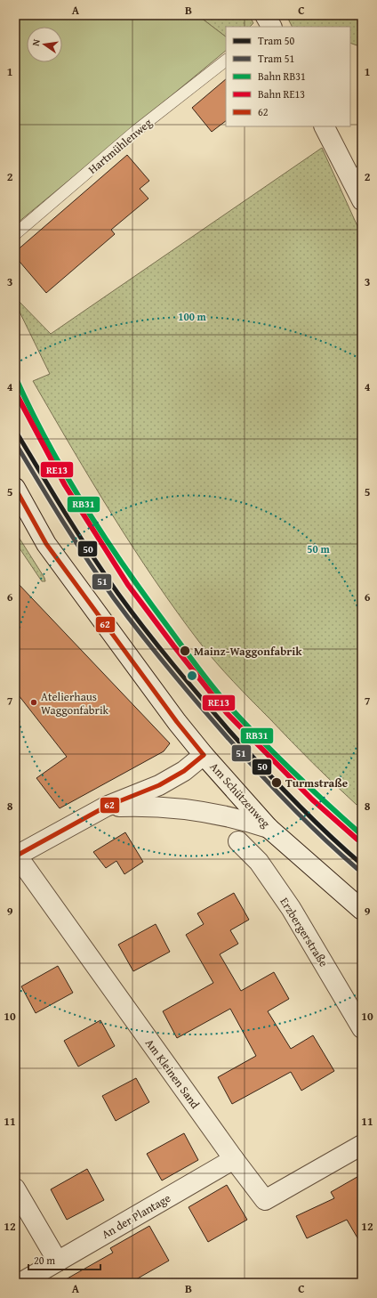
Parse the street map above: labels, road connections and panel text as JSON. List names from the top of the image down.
{
  "streets": {
    "street": [
      "Am Schützenweg",
      "Erzbergerstraße",
      "Am Kleinen Sand",
      "An der Plantage"
    ],
    "lane": ["Hartmühlenweg"]
  },
  "crossings": [
    ["Am Kleinen Sand", "An der Plantage"]
  ],
  "places": ["Mainz-Waggonfabrik", "Atelierhaus Waggonfabrik", "Turmstraße"],
  "lines": [
    "rail line RB31",
    "rail line RE13",
    "tram line 50",
    "tram line 51",
    "transit line 62"
  ],
  "legend": [
    "Tram 50",
    "Tram 51",
    "Bahn RB31",
    "Bahn RE13",
    "62"
  ],
  "scale_bar": "20 m",
  "north": "left",
  "grid": {
    "columns": ["A", "B", "C"],
    "rows": [
      "1",
      "2",
      "3",
      "4",
      "5",
      "6",
      "7",
      "8",
      "9",
      "10",
      "11",
      "12"
    ]
  },
  "rings": ["100 m", "50 m"]
}
